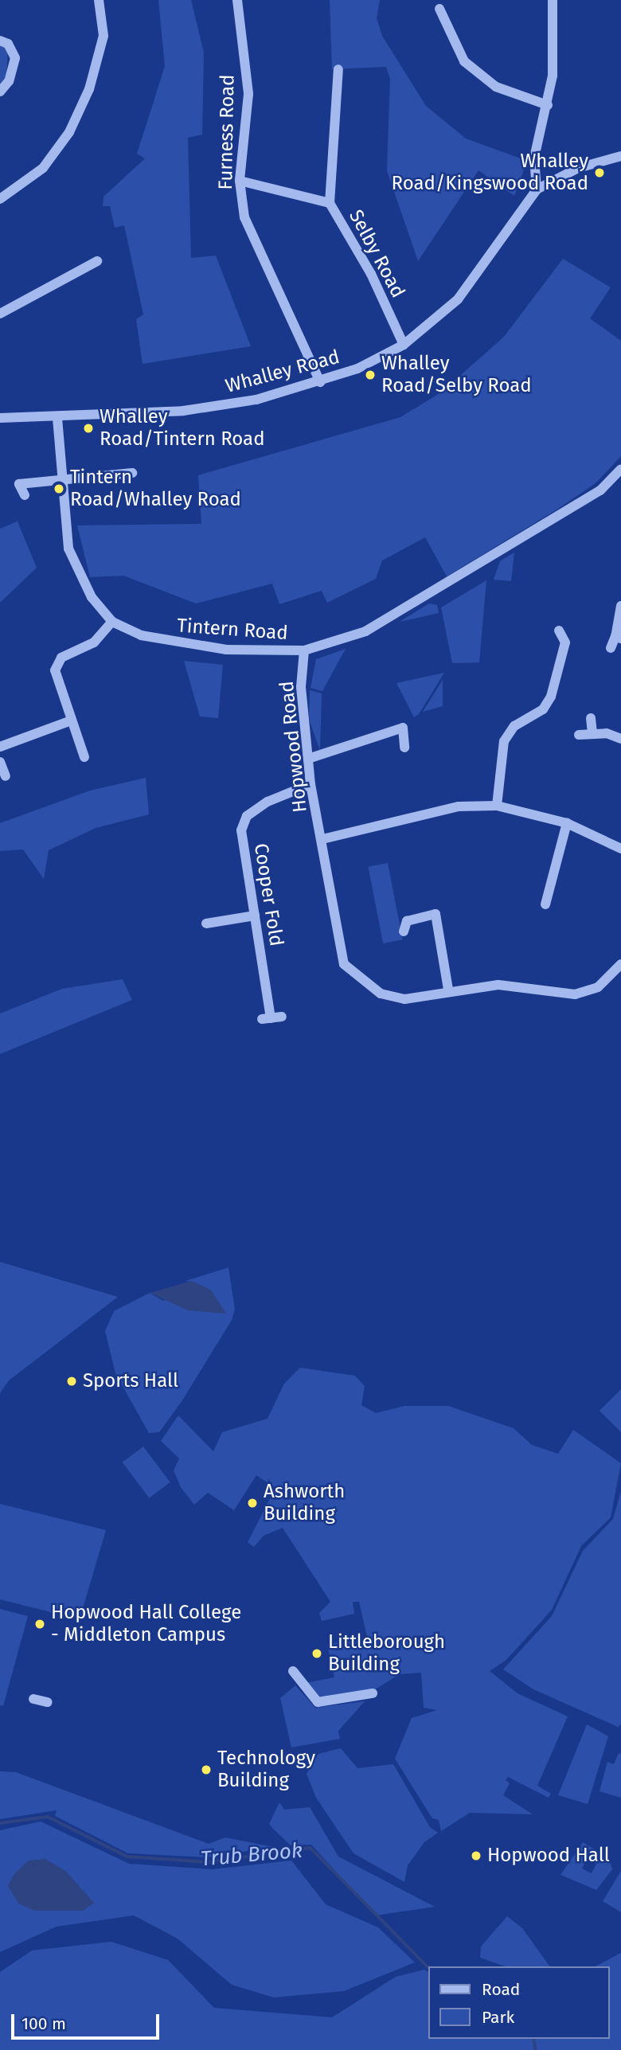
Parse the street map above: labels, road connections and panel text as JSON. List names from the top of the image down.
{
  "streets": {
    "street": [
      "Furness Road",
      "Selby Road",
      "Whalley Road",
      "Tintern Road",
      "Hopwood Road",
      "Cooper Fold"
    ]
  },
  "crossings": [
    ["Furness Road", "Selby Road"],
    ["Furness Road", "Whalley Road"],
    ["Selby Road", "Whalley Road"],
    ["Tintern Road", "Hopwood Road"],
    ["Hopwood Road", "Cooper Fold"]
  ],
  "water": ["Trub Brook"],
  "places": [
    "Whalley Road/Kingswood Road",
    "Whalley Road/Selby Road",
    "Whalley Road/Tintern Road",
    "Tintern Road/Whalley Road",
    "Sports Hall",
    "Ashworth Building",
    "Hopwood Hall College - Middleton Campus",
    "Littleborough Building",
    "Technology Building",
    "Hopwood Hall"
  ],
  "legend": ["Road", "Park"],
  "scale_bar": "100 m"
}
